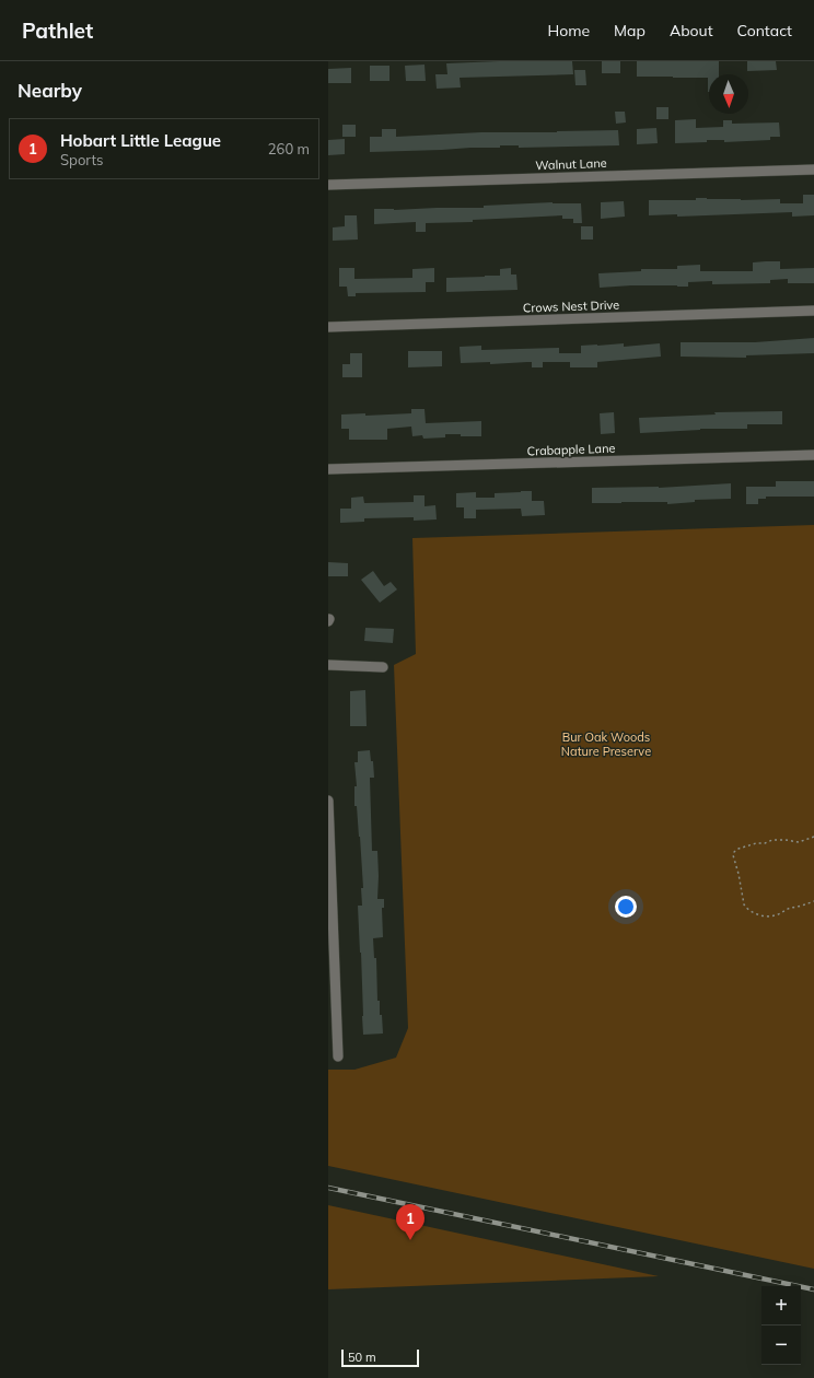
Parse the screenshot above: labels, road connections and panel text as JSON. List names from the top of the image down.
{
  "streets": {
    "street": ["Walnut Lane", "Crows Nest Drive", "Crabapple Lane"]
  },
  "parks": ["Bur Oak Woods Nature Preserve"],
  "scale_bar": "50 m",
  "north": "bottom",
  "page": {
    "header": "Pathlet",
    "nav": [
      "Home",
      "Map",
      "About",
      "Contact"
    ],
    "heading": "Nearby",
    "list": [
      {
        "mark": "1",
        "name": "Hobart Little League",
        "note": "Sports",
        "value": "260 m"
      }
    ],
    "pins": "1",
    "map_buttons": ["+", "−"],
    "scale": "50 m"
  }
}
